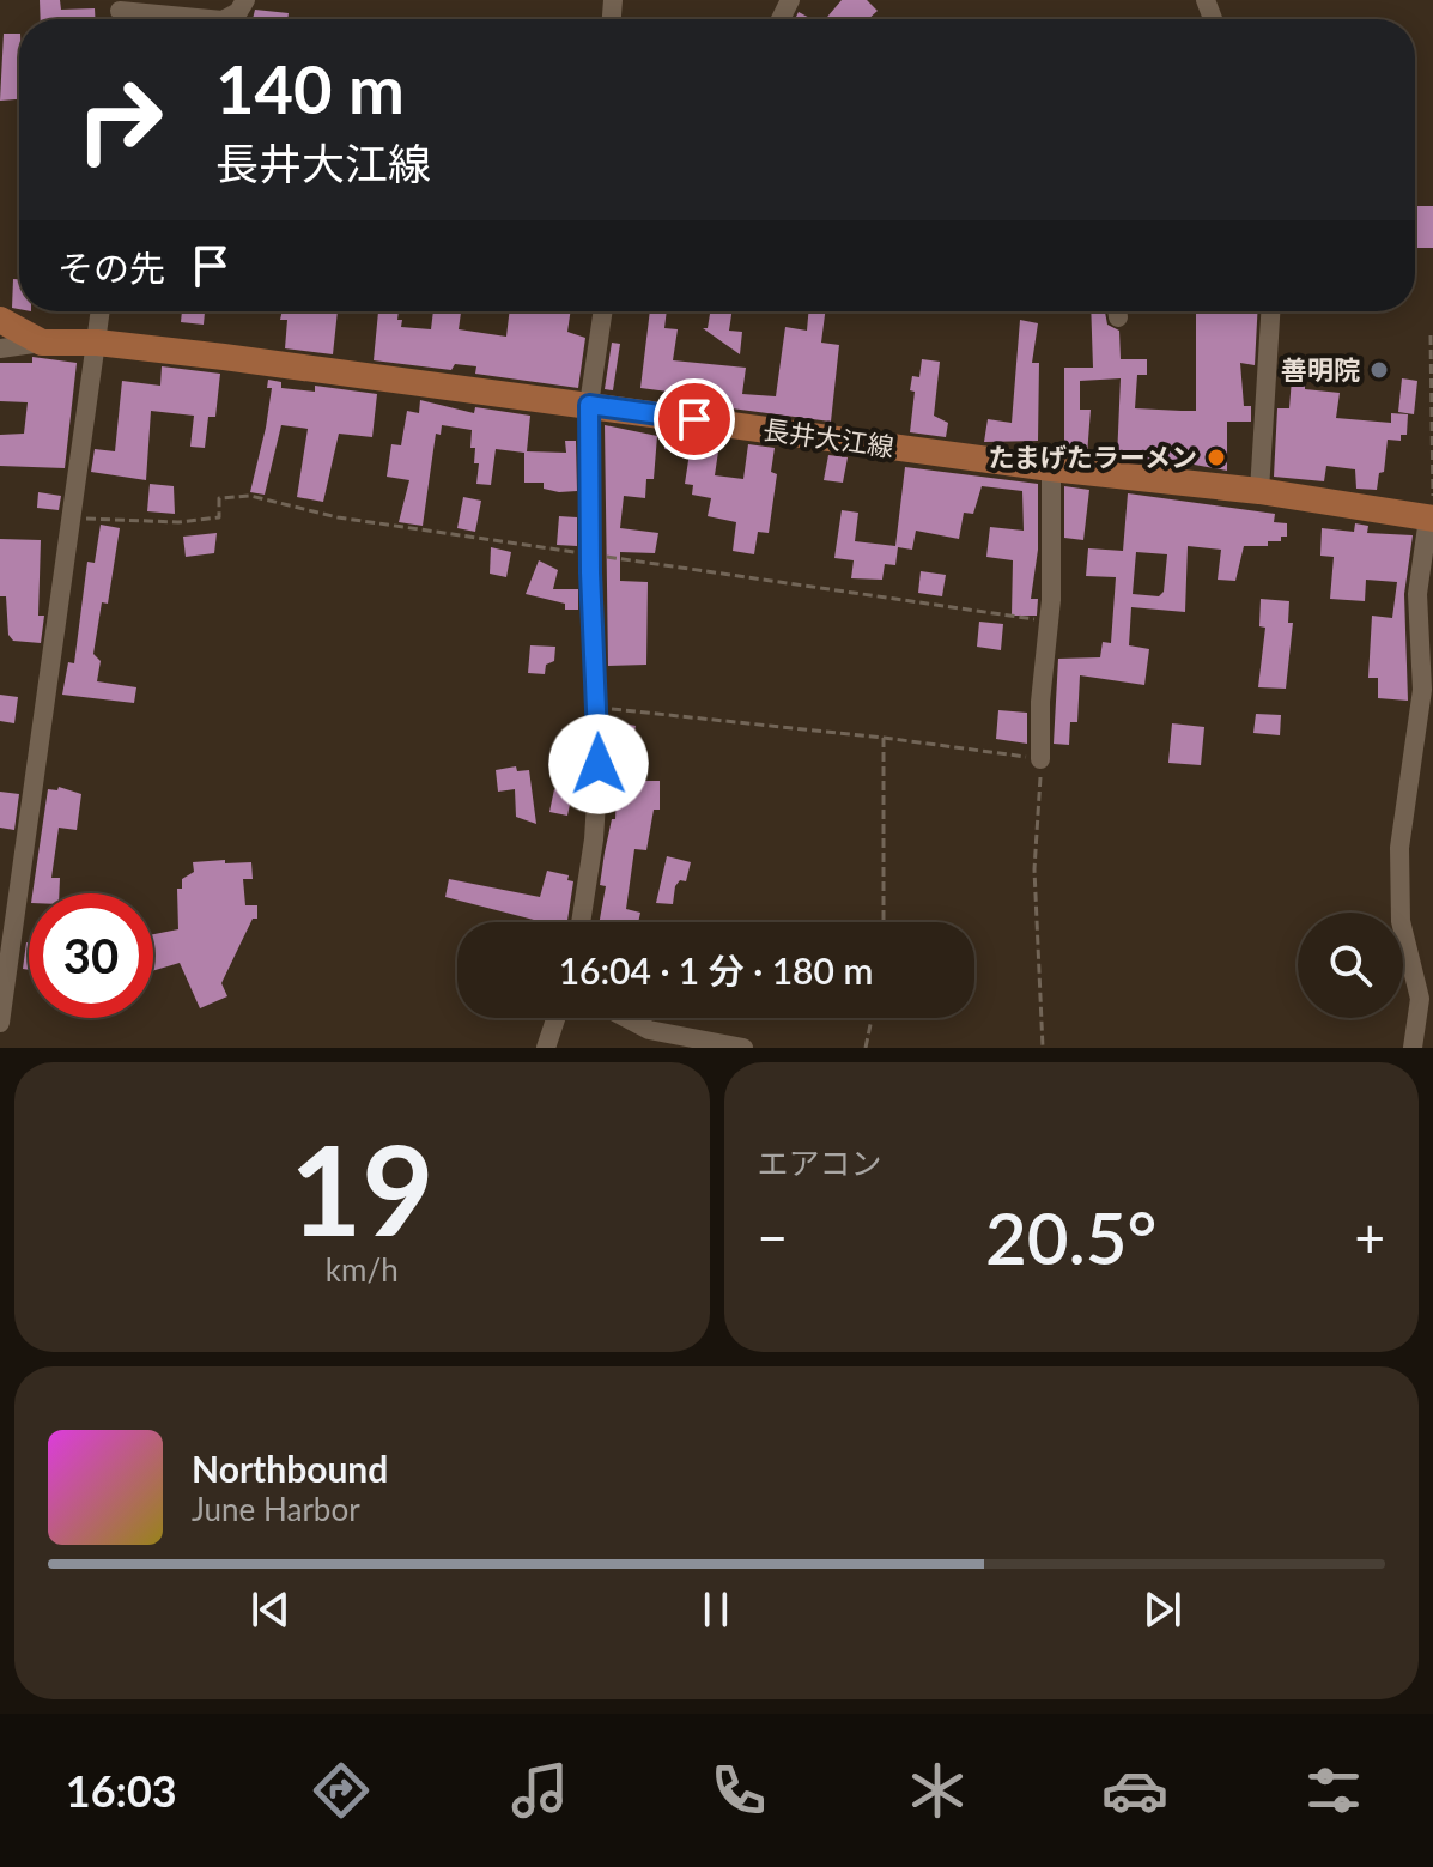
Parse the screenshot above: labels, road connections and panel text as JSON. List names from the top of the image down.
{
  "streets": {
    "main road": ["長井大江線"]
  },
  "places": ["善明院", "たまげたラーメン"],
  "page": {
    "turn": ["140 m", "長井大江線"],
    "then": "その先",
    "limit": "30",
    "trip": "16:04 · 1 分 · 180 m",
    "tile": [
      ["19", "km/h"],
      "エアコン"
    ],
    "heat": ["−", "20.5°", "+"],
    "song": ["Northbound", "June Harbor"],
    "tabs": "16:03"
  }
}
